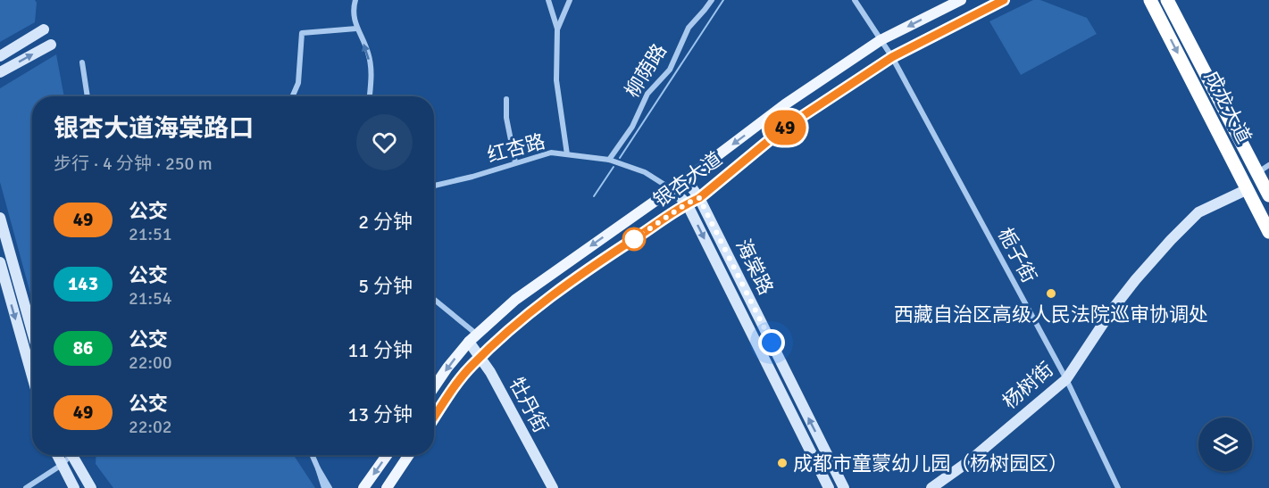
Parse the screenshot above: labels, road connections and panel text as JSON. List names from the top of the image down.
{
  "streets": {
    "highway": ["成龙大道"],
    "main road": ["银杏大道"],
    "street": [
      "柳荫路",
      "红杏路",
      "栀子街",
      "海棠路",
      "杨树街",
      "牡丹街"
    ]
  },
  "crossings": [
    ["柳荫路", "红杏路"],
    ["成龙大道", "杨树街"],
    ["红杏路", "银杏大道"],
    ["红杏路", "海棠路"],
    ["银杏大道", "栀子街"],
    ["银杏大道", "海棠路"],
    ["银杏大道", "牡丹街"],
    ["栀子街", "杨树街"]
  ],
  "places": ["西藏自治区高级人民法院巡审协调处", "成都市童蒙幼儿园（杨树园区）"],
  "lines": ["bus line 49"],
  "page": {
    "on_map": "49",
    "heading": ["银杏大道海棠路口", "步行 · 4 分钟 · 250 m"],
    "list": [
      {
        "mark": "49",
        "name": "公交",
        "note": "21:51",
        "value": "2 分钟"
      },
      {
        "mark": "143",
        "name": "公交",
        "note": "21:54",
        "value": "5 分钟"
      },
      {
        "mark": "86",
        "name": "公交",
        "note": "22:00",
        "value": "11 分钟"
      },
      {
        "mark": "49",
        "name": "公交",
        "note": "22:02",
        "value": "13 分钟"
      }
    ]
  }
}
